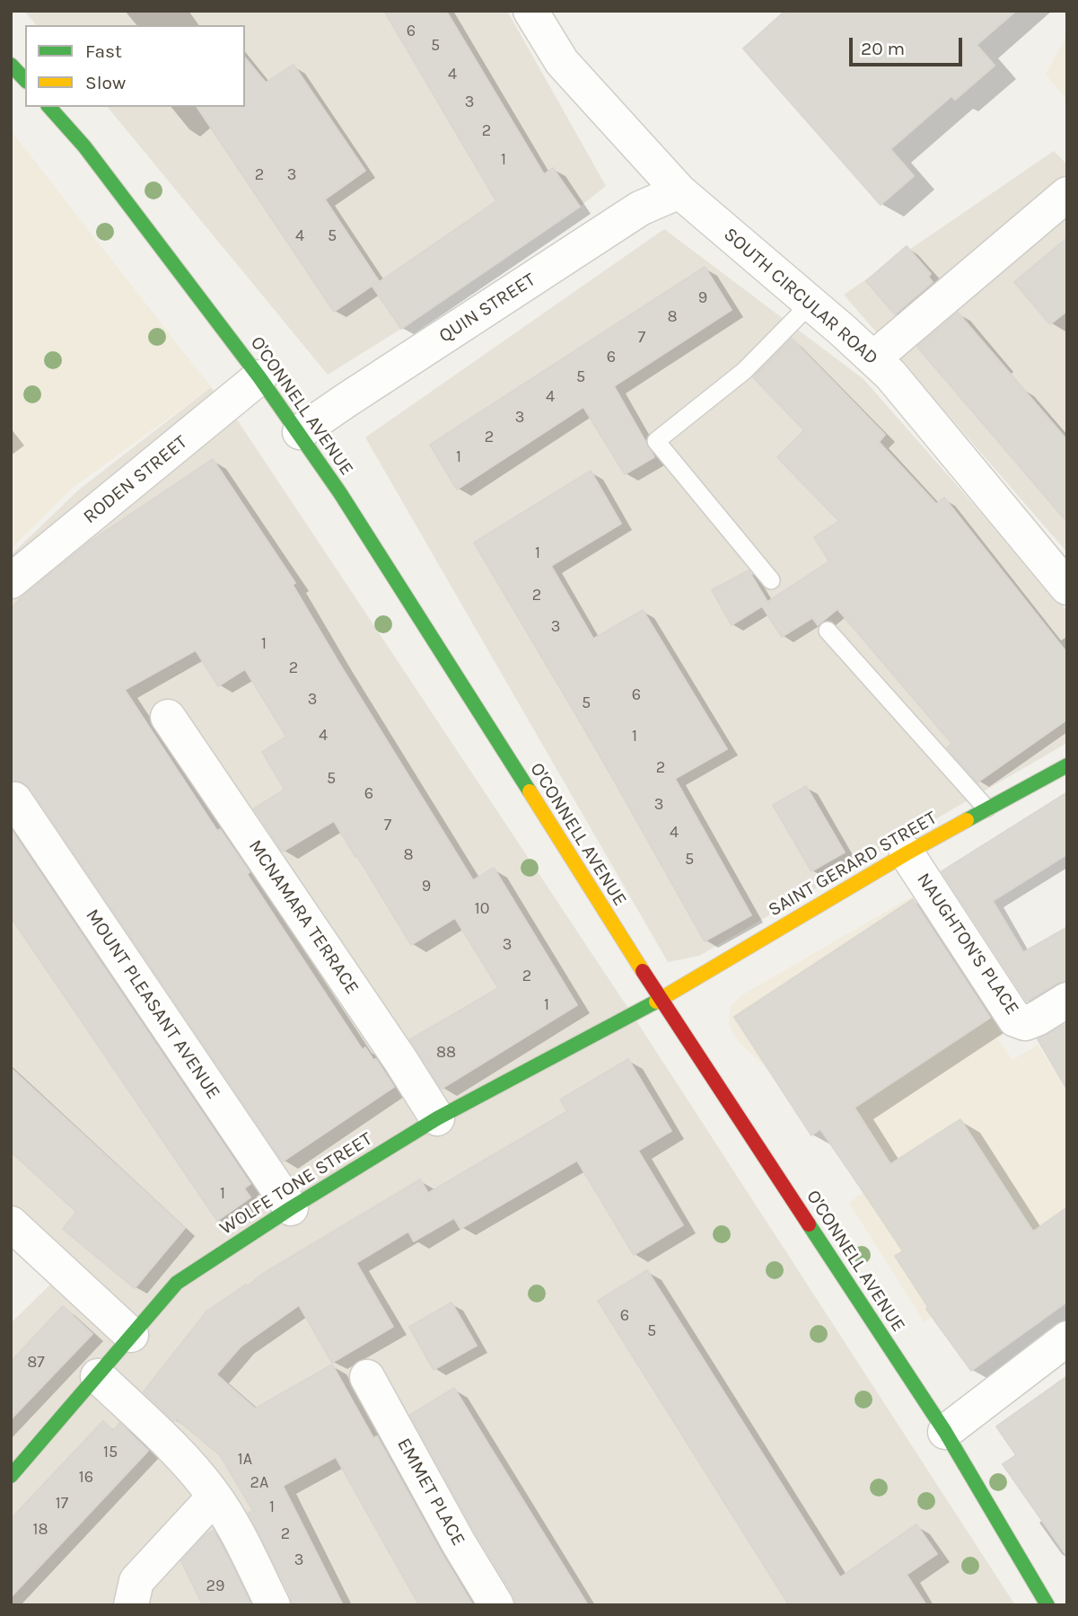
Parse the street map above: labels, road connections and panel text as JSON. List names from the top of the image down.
{
  "streets": {
    "main road": ["O'CONNELL AVENUE", "SAINT GERARD STREET", "WOLFE TONE STREET"],
    "street": [
      "SOUTH CIRCULAR ROAD",
      "QUIN STREET",
      "RODEN STREET",
      "MCNAMARA TERRACE",
      "NAUGHTON'S PLACE",
      "MOUNT PLEASANT AVENUE",
      "EMMET PLACE"
    ]
  },
  "crossings": [
    ["SOUTH CIRCULAR ROAD", "QUIN STREET"],
    ["QUIN STREET", "O'CONNELL AVENUE"],
    ["O'CONNELL AVENUE", "RODEN STREET"],
    ["O'CONNELL AVENUE", "SAINT GERARD STREET"],
    ["O'CONNELL AVENUE", "WOLFE TONE STREET"],
    ["SAINT GERARD STREET", "NAUGHTON'S PLACE"],
    ["SAINT GERARD STREET", "WOLFE TONE STREET"],
    ["MCNAMARA TERRACE", "WOLFE TONE STREET"],
    ["MOUNT PLEASANT AVENUE", "WOLFE TONE STREET"]
  ],
  "house_numbers": [
    "6",
    "5",
    "4",
    "3",
    "2",
    "1",
    "2",
    "3",
    "4",
    "5",
    "9",
    "8",
    "7",
    "6",
    "5",
    "4",
    "3",
    "2",
    "1",
    "1",
    "2",
    "3",
    "1",
    "2",
    "6",
    "3",
    "5",
    "4",
    "1",
    "2",
    "5",
    "6",
    "3",
    "7",
    "4",
    "8",
    "5",
    "9",
    "10",
    "3",
    "2",
    "1",
    "88",
    "1",
    "6",
    "5",
    "87",
    "15",
    "1A",
    "16",
    "2A",
    "17",
    "1",
    "18",
    "2",
    "3",
    "29"
  ],
  "legend": ["Fast", "Slow"],
  "scale_bar": "20 m"
}
